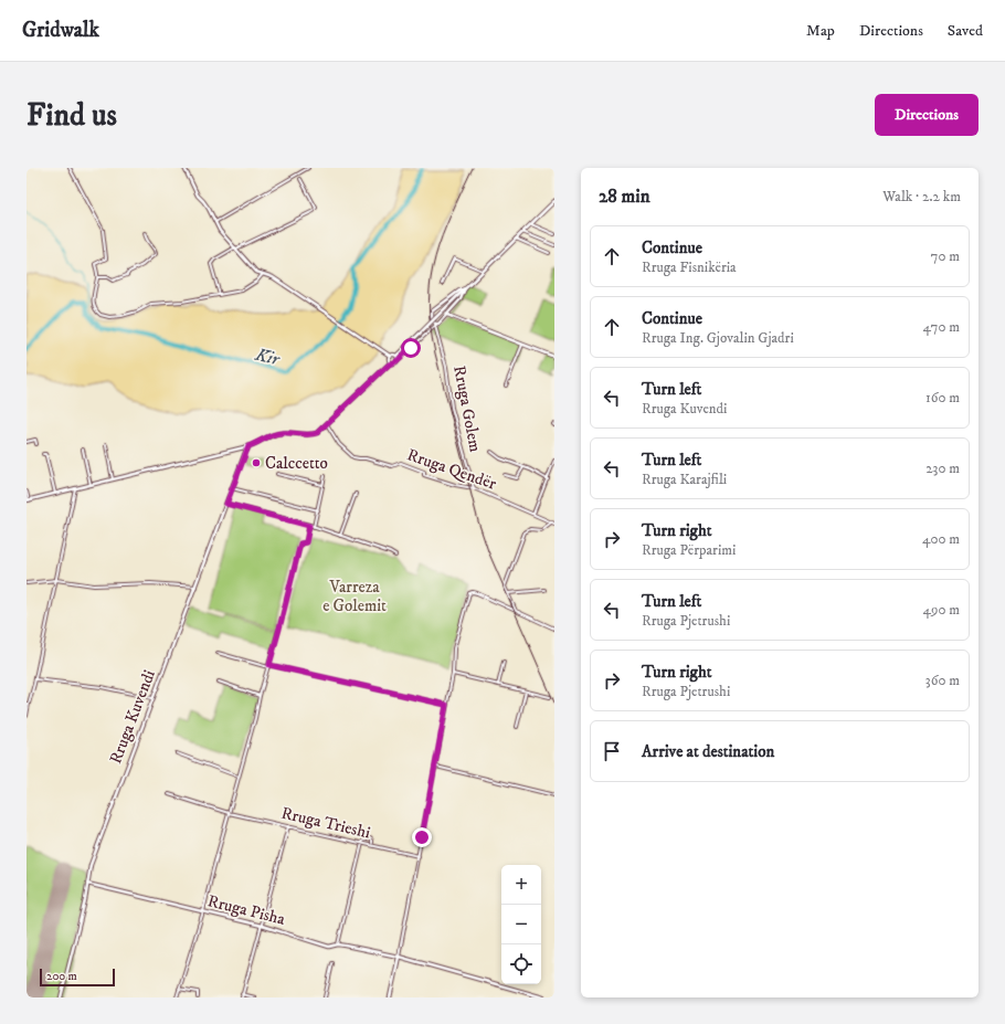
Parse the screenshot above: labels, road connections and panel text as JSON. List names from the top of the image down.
{
  "streets": {
    "street": [
      "Rruga Golem",
      "Rruga Qendër",
      "Rruga Kuvendi",
      "Rruga Trieshi",
      "Rruga Pisha"
    ]
  },
  "crossings": [
    ["Rruga Golem", "Rruga Qendër"],
    ["Rruga Kuvendi", "Rruga Pisha"]
  ],
  "water": ["Kir"],
  "parks": ["Varreza e Golemit"],
  "places": ["Calccetto"],
  "scale_bar": "200 m",
  "page": {
    "header": "Gridwalk",
    "nav": ["Map", "Directions", "Saved"],
    "buttons": "Directions",
    "title": "Find us",
    "heading": ["28 min", "Walk · 2.2 km"],
    "list": [
      ["Continue", "Rruga Fisnikëria", "70 m"],
      ["Continue", "Rruga Ing. Gjovalin Gjadri", "470 m"],
      ["Turn left", "Rruga Kuvendi", "160 m"],
      ["Turn left", "Rruga Karajfili", "230 m"],
      ["Turn right", "Rruga Përparimi", "400 m"],
      ["Turn left", "Rruga Pjetrushi", "490 m"],
      ["Turn right", "Rruga Pjetrushi", "360 m"],
      "Arrive at destination"
    ],
    "map_buttons": ["+", "−"],
    "scale": "200 m"
  }
}
